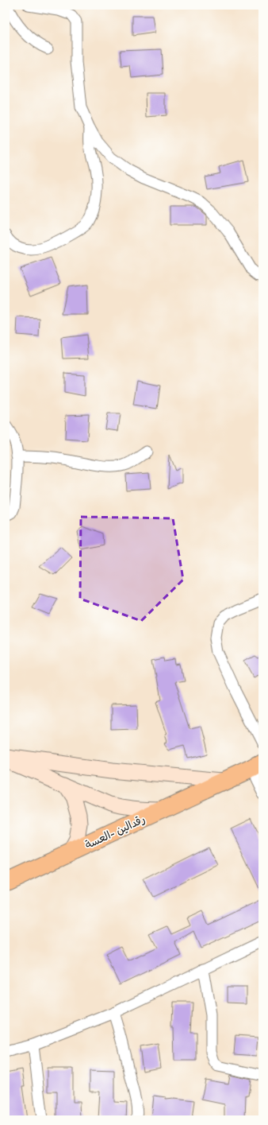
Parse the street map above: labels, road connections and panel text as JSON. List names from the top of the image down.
{
  "streets": {
    "main road": ["رقدالين -العسة"]
  }
}
